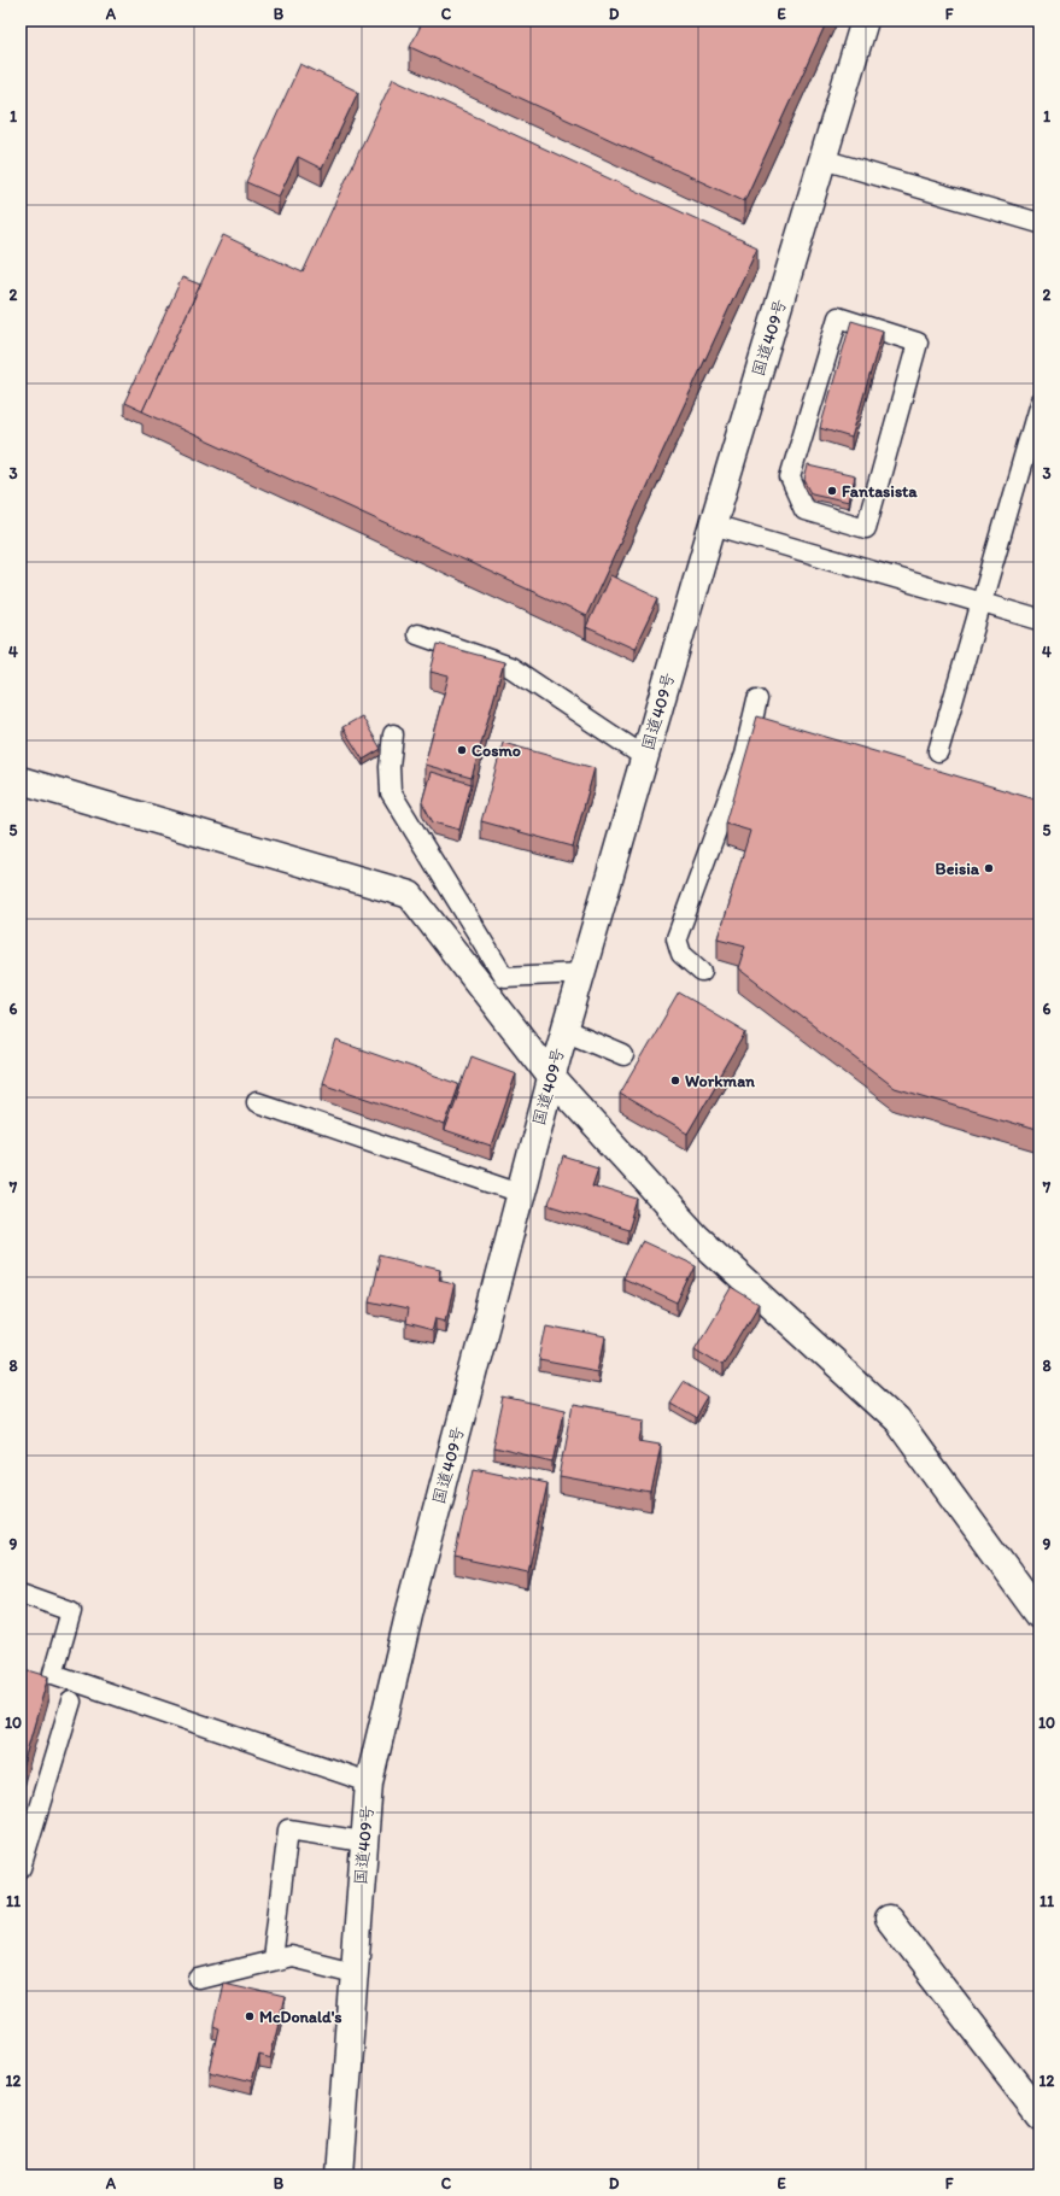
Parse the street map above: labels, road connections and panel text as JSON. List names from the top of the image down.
{
  "streets": {
    "main road": ["国道409号"]
  },
  "places": [
    "Fantasista",
    "Cosmo",
    "Beisia",
    "Workman",
    "McDonald's"
  ],
  "grid": {
    "columns": [
      "A",
      "B",
      "C",
      "D",
      "E",
      "F"
    ],
    "rows": [
      "1",
      "2",
      "3",
      "4",
      "5",
      "6",
      "7",
      "8",
      "9",
      "10",
      "11",
      "12"
    ]
  }
}
